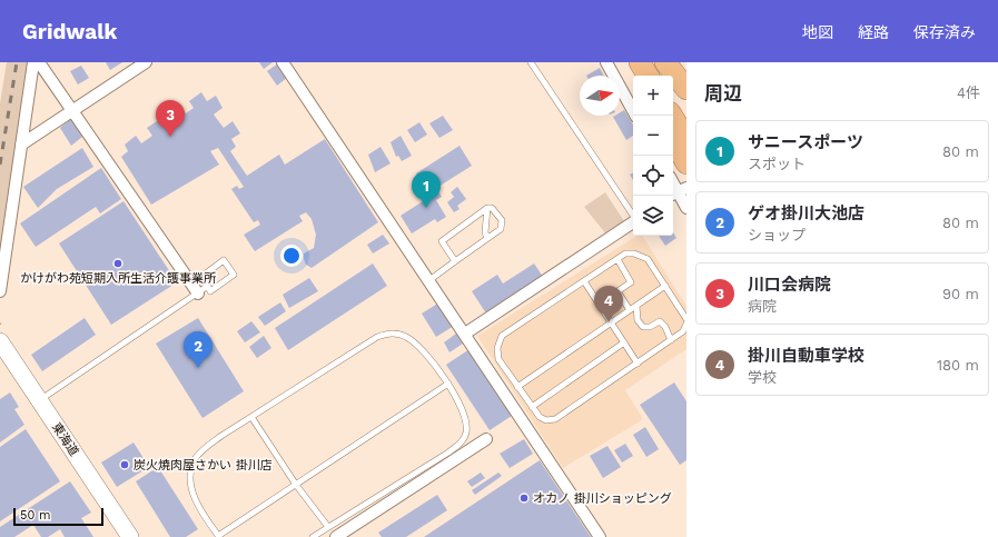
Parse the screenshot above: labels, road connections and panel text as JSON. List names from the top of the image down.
{
  "streets": {
    "main road": ["東海道"]
  },
  "places": ["かけがわ苑短期入所生活介護事業所", "炭火焼肉屋さかい 掛川店", "オカノ 掛川ショッピング"],
  "scale_bar": "50 m",
  "north": "right",
  "page": {
    "header": "Gridwalk",
    "nav": ["地図", "経路", "保存済み"],
    "heading": ["周辺", "4件"],
    "map_buttons": ["+", "−"],
    "pins": [
      "3",
      "1",
      "4",
      "2"
    ],
    "list": [
      {
        "mark": "1",
        "name": "サニースポーツ",
        "note": "スポット",
        "value": "80 m"
      },
      {
        "mark": "2",
        "name": "ゲオ掛川大池店",
        "note": "ショップ",
        "value": "80 m"
      },
      {
        "mark": "3",
        "name": "川口会病院",
        "note": "病院",
        "value": "90 m"
      },
      {
        "mark": "4",
        "name": "掛川自動車学校",
        "note": "学校",
        "value": "180 m"
      }
    ],
    "scale": "50 m"
  }
}
